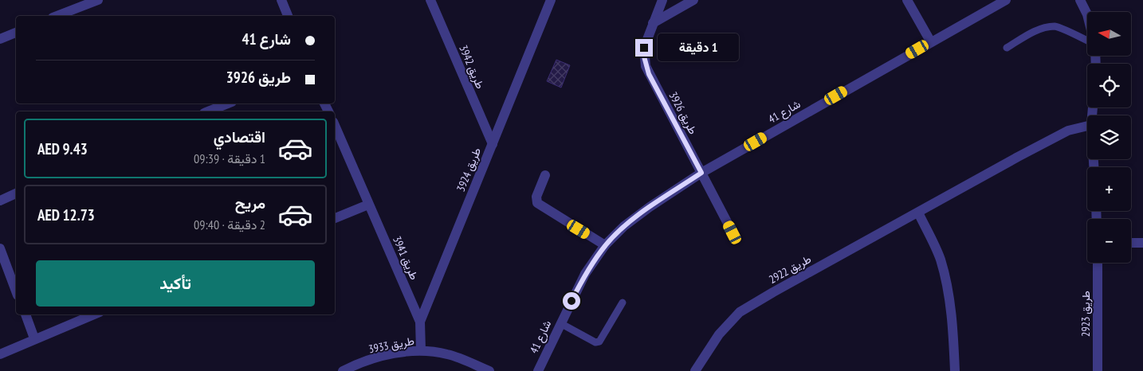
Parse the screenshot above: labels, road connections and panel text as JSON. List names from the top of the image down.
{
  "streets": {
    "street": [
      "طريق 3942",
      "شارع 41",
      "طريق 3926",
      "طريق 3924",
      "طريق 3941",
      "طريق 2922",
      "طريق 2923",
      "طريق 3933"
    ]
  },
  "crossings": [
    ["طريق 3942", "طريق 3924"],
    ["شارع 41", "طريق 3926"],
    ["طريق 3924", "طريق 3941"],
    ["طريق 3924", "طريق 3933"]
  ],
  "north": "left",
  "page": {
    "map_buttons": ["+", "−"],
    "banner": ["شارع 41", "طريق 3926"],
    "bubble": "1 دقيقة",
    "list": [
      {
        "name": "اقتصادي",
        "note": "1 دقيقة · 09:39",
        "value": "AED 9.43"
      },
      {
        "name": "مريح",
        "note": "2 دقيقة · 09:40",
        "value": "AED 12.73"
      }
    ],
    "buttons": "تأكيد"
  }
}
